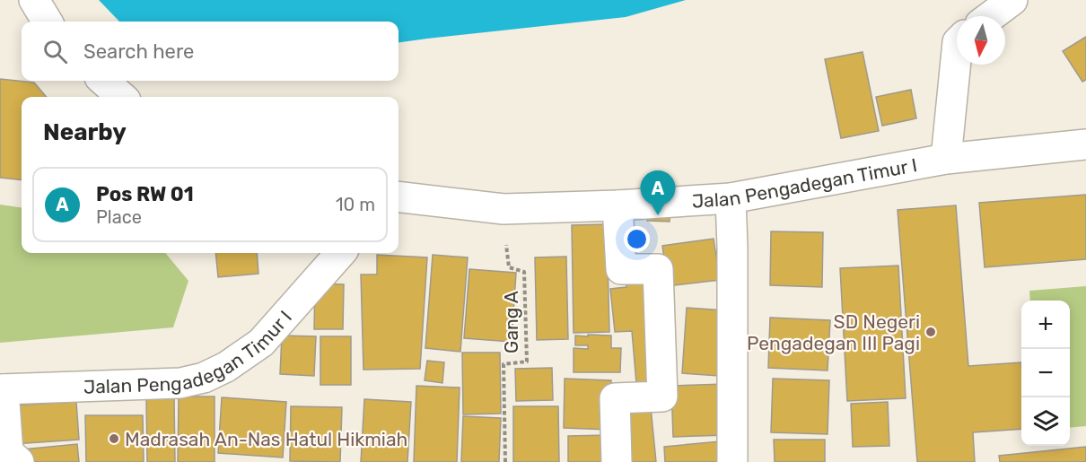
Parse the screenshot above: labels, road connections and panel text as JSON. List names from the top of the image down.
{
  "streets": {
    "street": ["Jalan Pengadegan Timur I"],
    "path": ["Gang A"]
  },
  "crossings": [
    ["Jalan Pengadegan Timur I", "Gang A"]
  ],
  "places": ["SD Negeri Pengadegan III Pagi", "Madrasah An-Nas Hatul Hikmiah"],
  "north": "bottom",
  "page": {
    "search": "Search here",
    "heading": "Nearby",
    "list": [
      {
        "mark": "A",
        "name": "Pos RW 01",
        "note": "Place",
        "value": "10 m"
      }
    ],
    "pins": "A",
    "map_buttons": ["+", "−"]
  }
}
